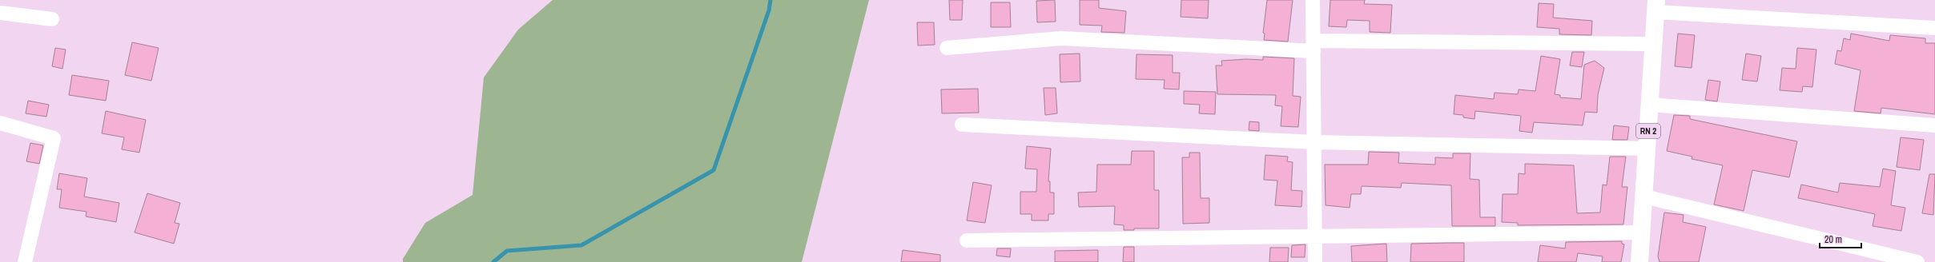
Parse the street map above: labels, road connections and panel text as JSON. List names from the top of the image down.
{
  "streets": {
    "highway": ["RN 2"]
  },
  "scale_bar": "20 m"
}
